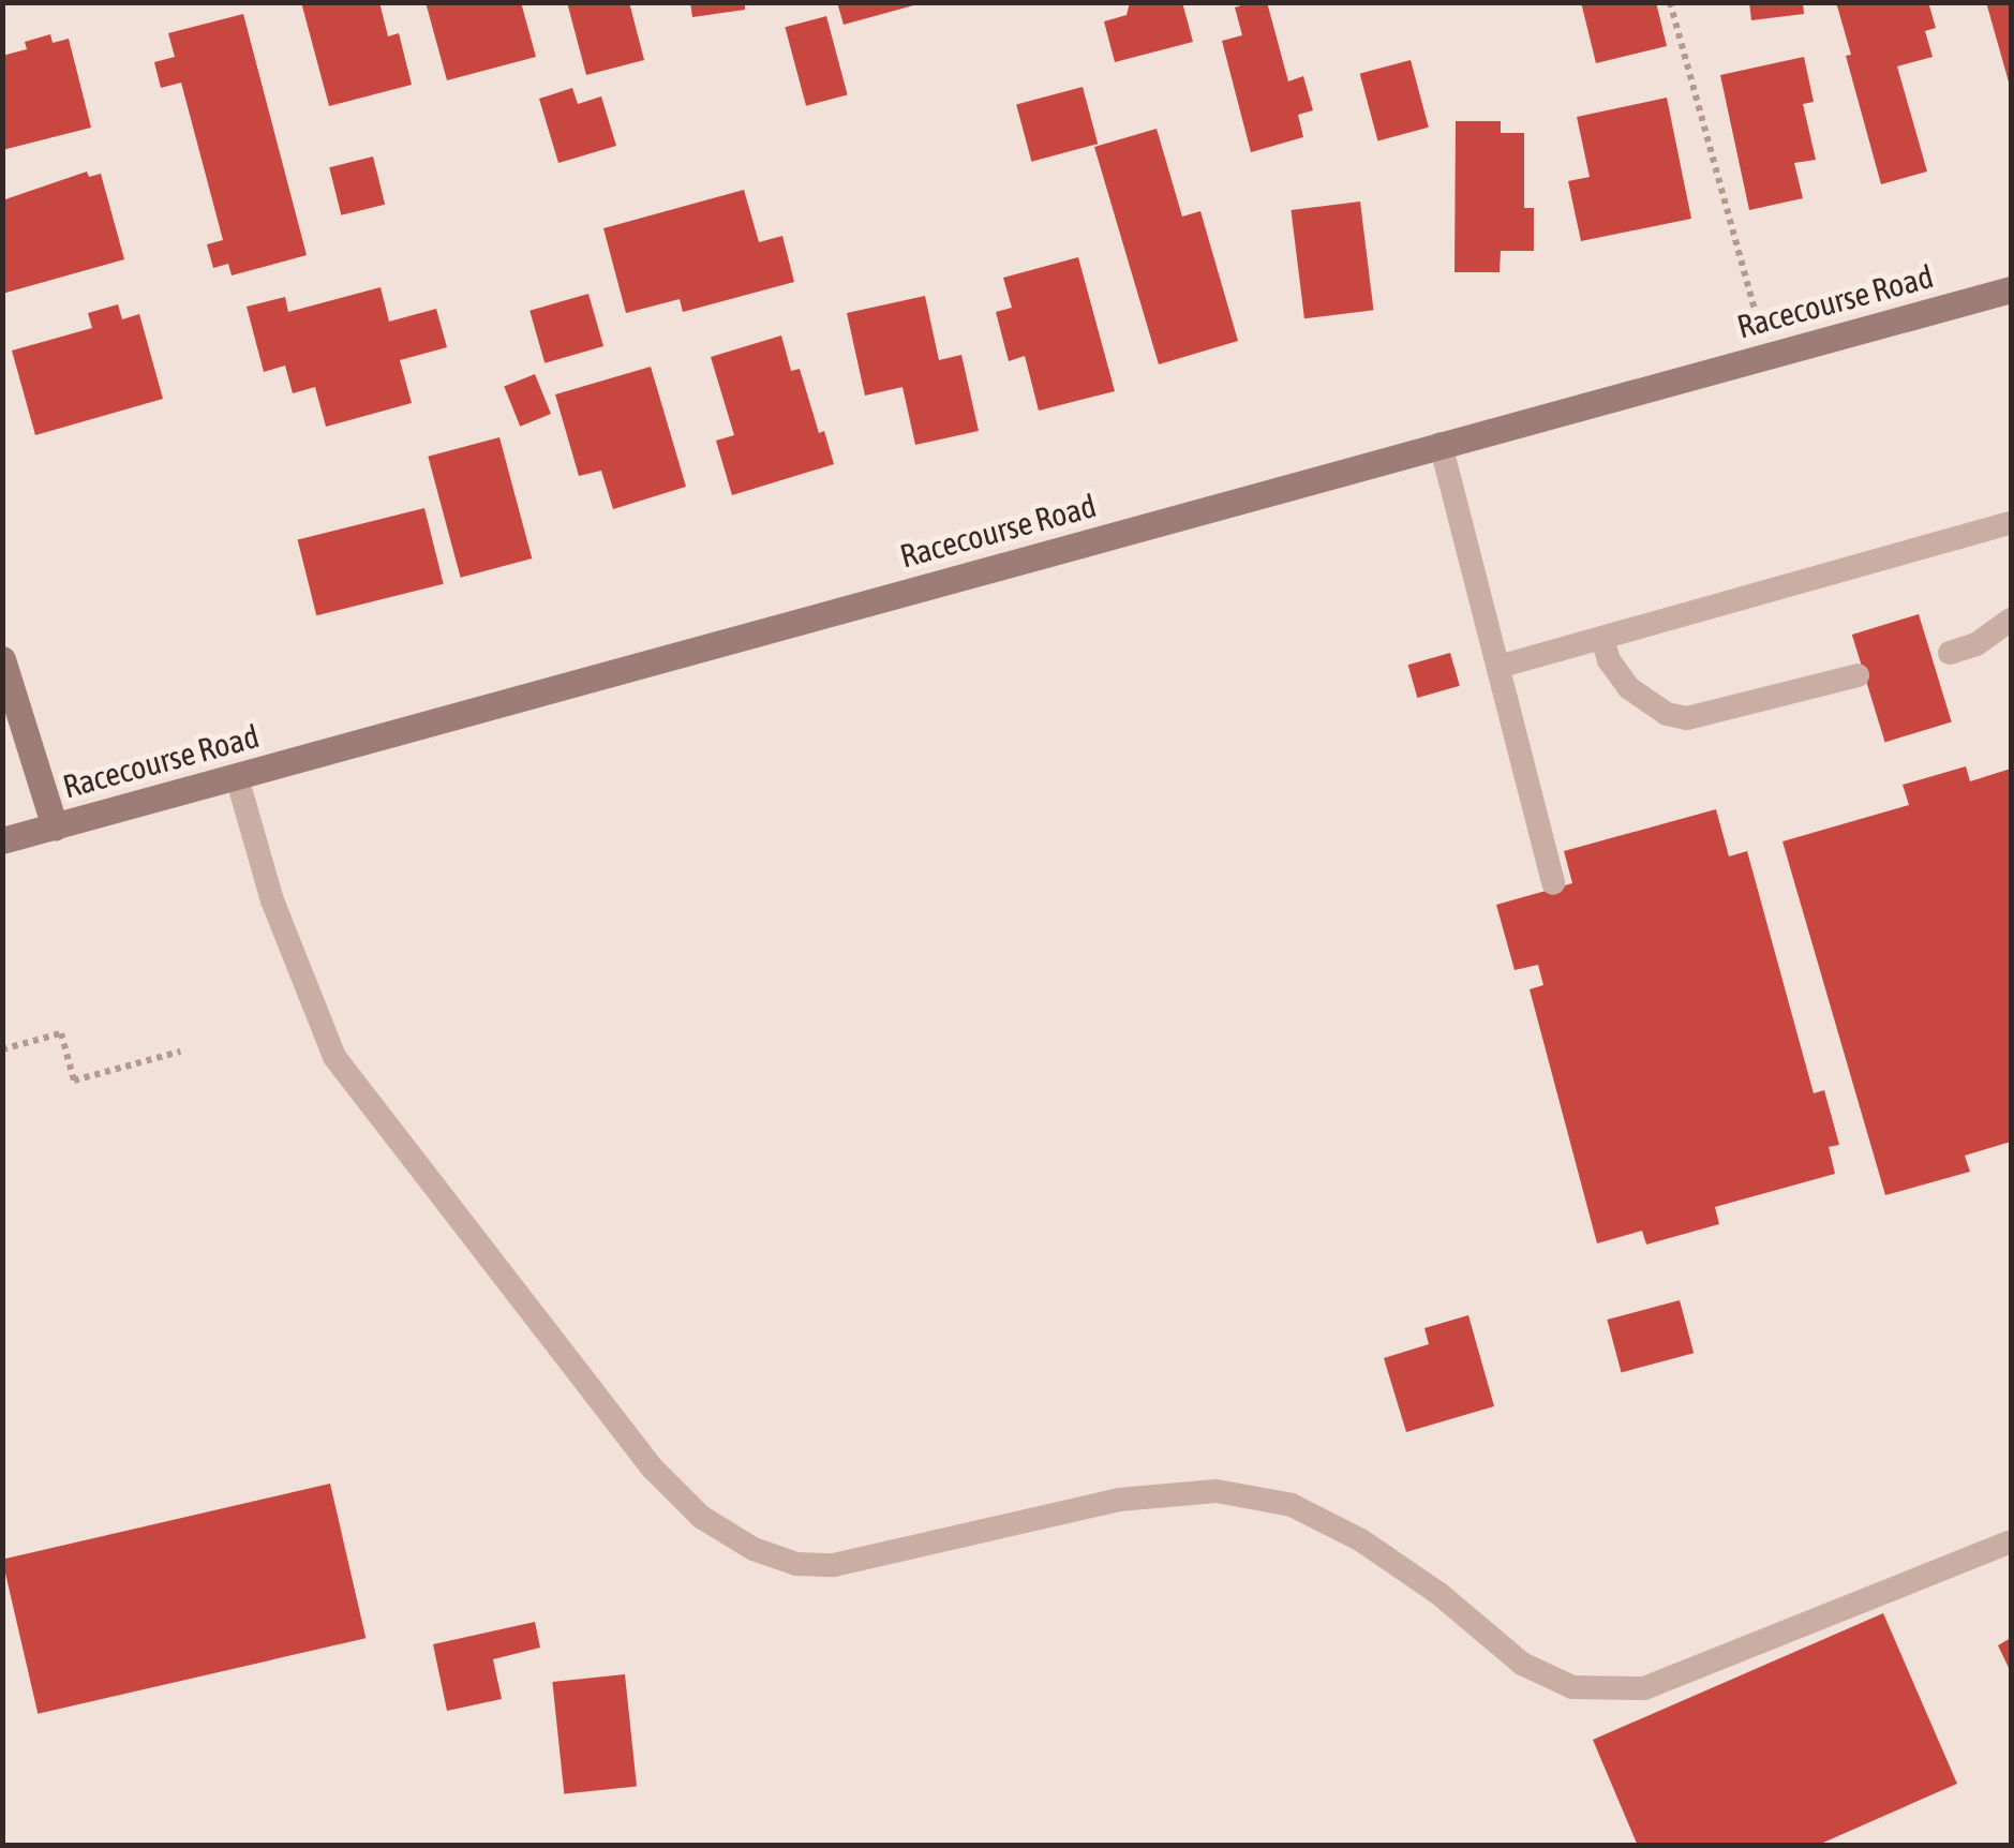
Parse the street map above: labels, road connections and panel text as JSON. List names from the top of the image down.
{
  "streets": {
    "street": ["Racecourse Road"]
  }
}
